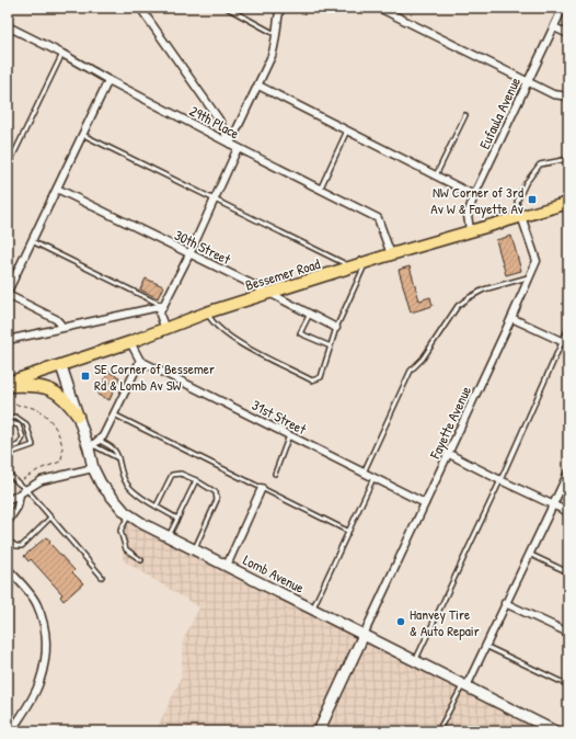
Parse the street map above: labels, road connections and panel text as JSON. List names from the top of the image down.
{
  "streets": {
    "main road": ["Bessemer Road", "Lomb Avenue"],
    "street": [
      "Eufaula Avenue",
      "29th Place",
      "30th Street",
      "31st Street",
      "Fayette Avenue"
    ]
  },
  "crossings": [
    ["Eufaula Avenue", "Bessemer Road"],
    ["29th Place", "Bessemer Road"],
    ["30th Street", "Bessemer Road"],
    ["Bessemer Road", "Fayette Avenue"],
    ["Bessemer Road", "Lomb Avenue"],
    ["31st Street", "Fayette Avenue"],
    ["Fayette Avenue", "Lomb Avenue"]
  ],
  "places": {
    "transit": ["NW Corner of 3rd Av W & Fayette Av", "SE Corner of Bessemer Rd & Lomb Av SW"],
    "other": ["Hanvey Tire & Auto Repair"]
  }
}
